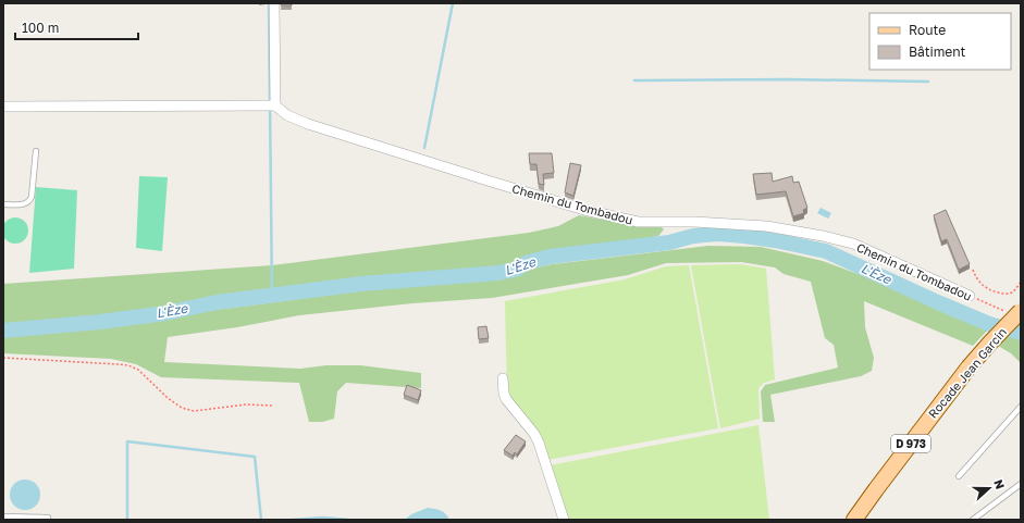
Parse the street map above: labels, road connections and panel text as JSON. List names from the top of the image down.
{
  "streets": {
    "main road": ["Rocade Jean Garcin", "D 973"],
    "street": ["Chemin du Tombadou"]
  },
  "crossings": [
    ["Chemin du Tombadou", "Rocade Jean Garcin"]
  ],
  "water": ["L'Èze"],
  "legend": ["Route", "Bâtiment"],
  "scale_bar": "100 m",
  "north": "right"
}
